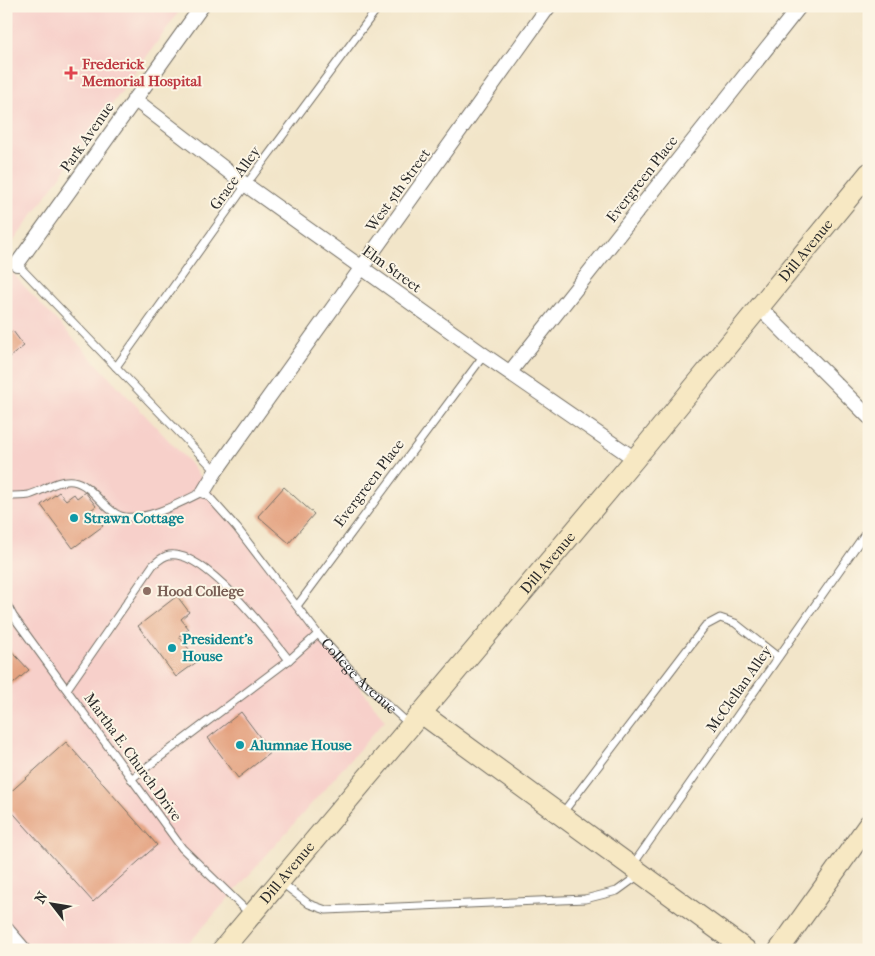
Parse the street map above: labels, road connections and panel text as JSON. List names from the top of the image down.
{
  "streets": {
    "main road": ["Dill Avenue", "College Avenue"],
    "street": [
      "Park Avenue",
      "Evergreen Place",
      "West 5th Street",
      "Elm Street"
    ],
    "lane": ["Grace Alley", "McClellan Alley", "Martha E. Church Drive"]
  },
  "crossings": [
    ["Park Avenue", "Elm Street"],
    ["Grace Alley", "Elm Street"],
    ["Evergreen Place", "Elm Street"],
    ["West 5th Street", "Elm Street"],
    ["Dill Avenue", "Elm Street"],
    ["Dill Avenue", "College Avenue"],
    ["Dill Avenue", "McClellan Alley"],
    ["Dill Avenue", "Martha E. Church Drive"],
    ["College Avenue", "McClellan Alley"],
    ["College Avenue", "Martha E. Church Drive"]
  ],
  "places": {
    "health": ["Frederick Memorial Hospital"],
    "other": [
      "Strawn Cottage",
      "Hood College",
      "President's House",
      "Alumnae House"
    ]
  },
  "north": "top left"
}
